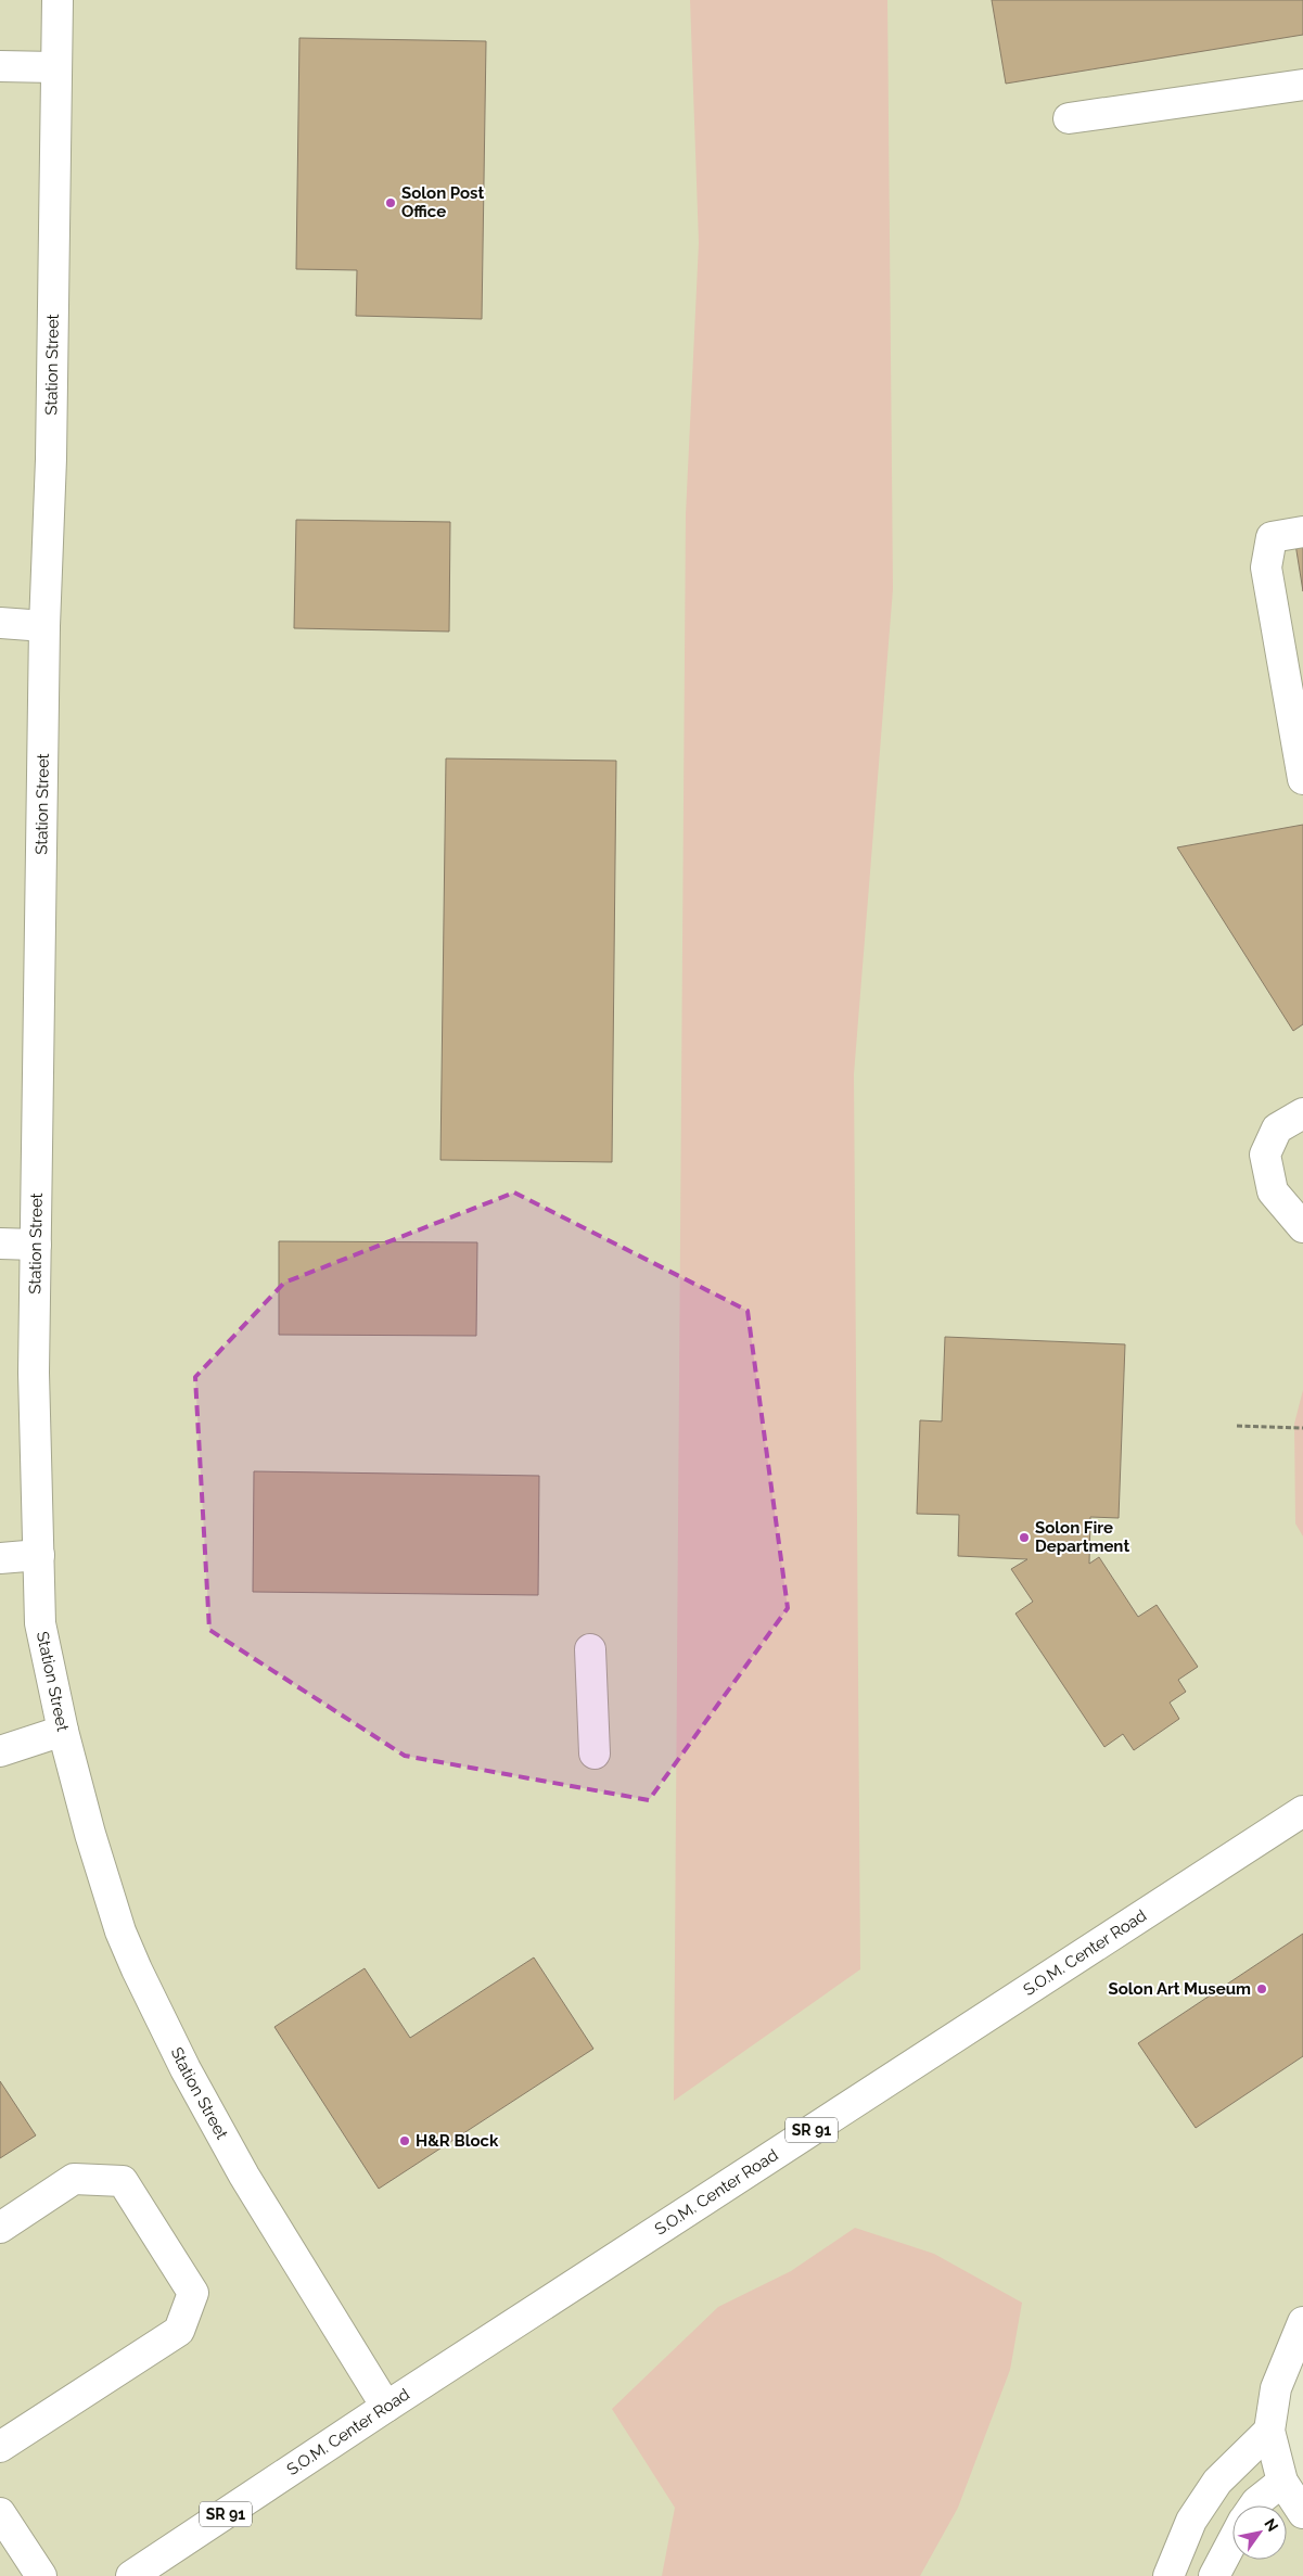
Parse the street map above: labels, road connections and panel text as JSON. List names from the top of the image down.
{
  "streets": {
    "street": ["Station Street", "S.O.M. Center Road", "SR 91"]
  },
  "crossings": [
    ["Station Street", "S.O.M. Center Road"]
  ],
  "places": [
    "Solon Post Office",
    "Solon Fire Department",
    "Solon Art Museum",
    "H&R Block"
  ],
  "north": "top right"
}
